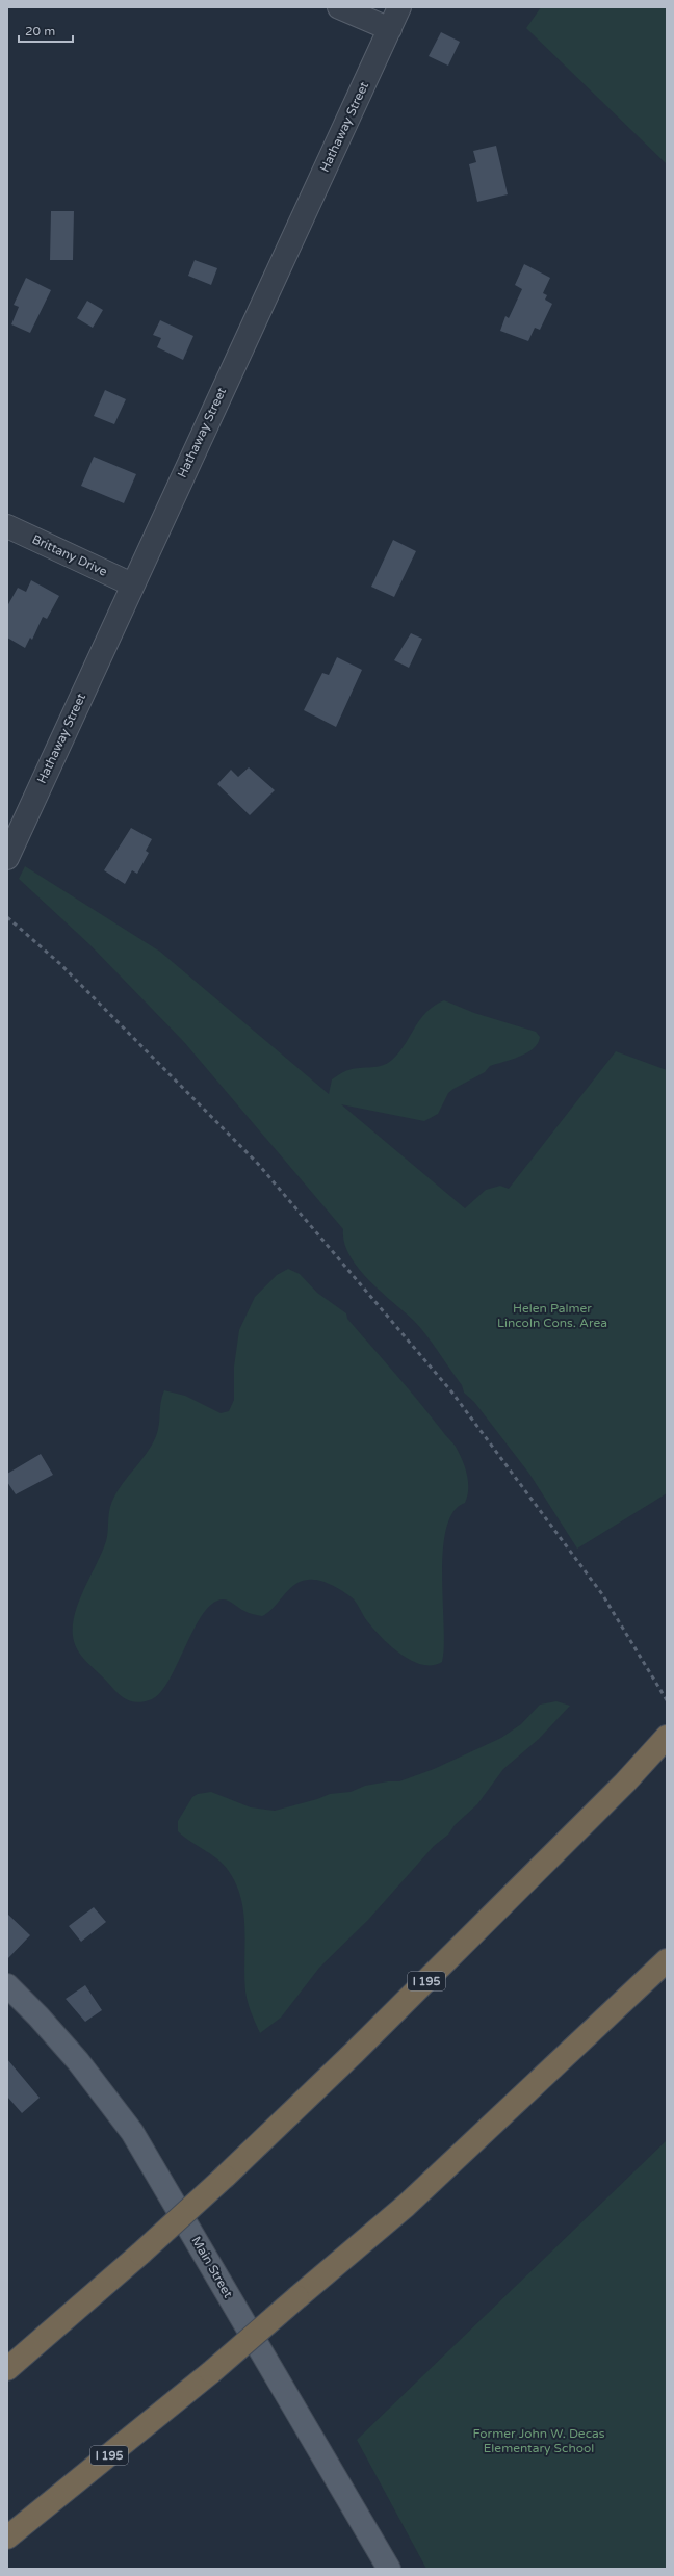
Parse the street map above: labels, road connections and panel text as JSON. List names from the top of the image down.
{
  "streets": {
    "highway": ["I 195"],
    "main road": ["Main Street"],
    "street": ["Hathaway Street", "Brittany Drive"]
  },
  "crossings": [
    ["Hathaway Street", "Brittany Drive"]
  ],
  "parks": ["Helen Palmer Lincoln Cons. Area", "Former John W. Decas Elementary School"],
  "scale_bar": "20 m"
}
